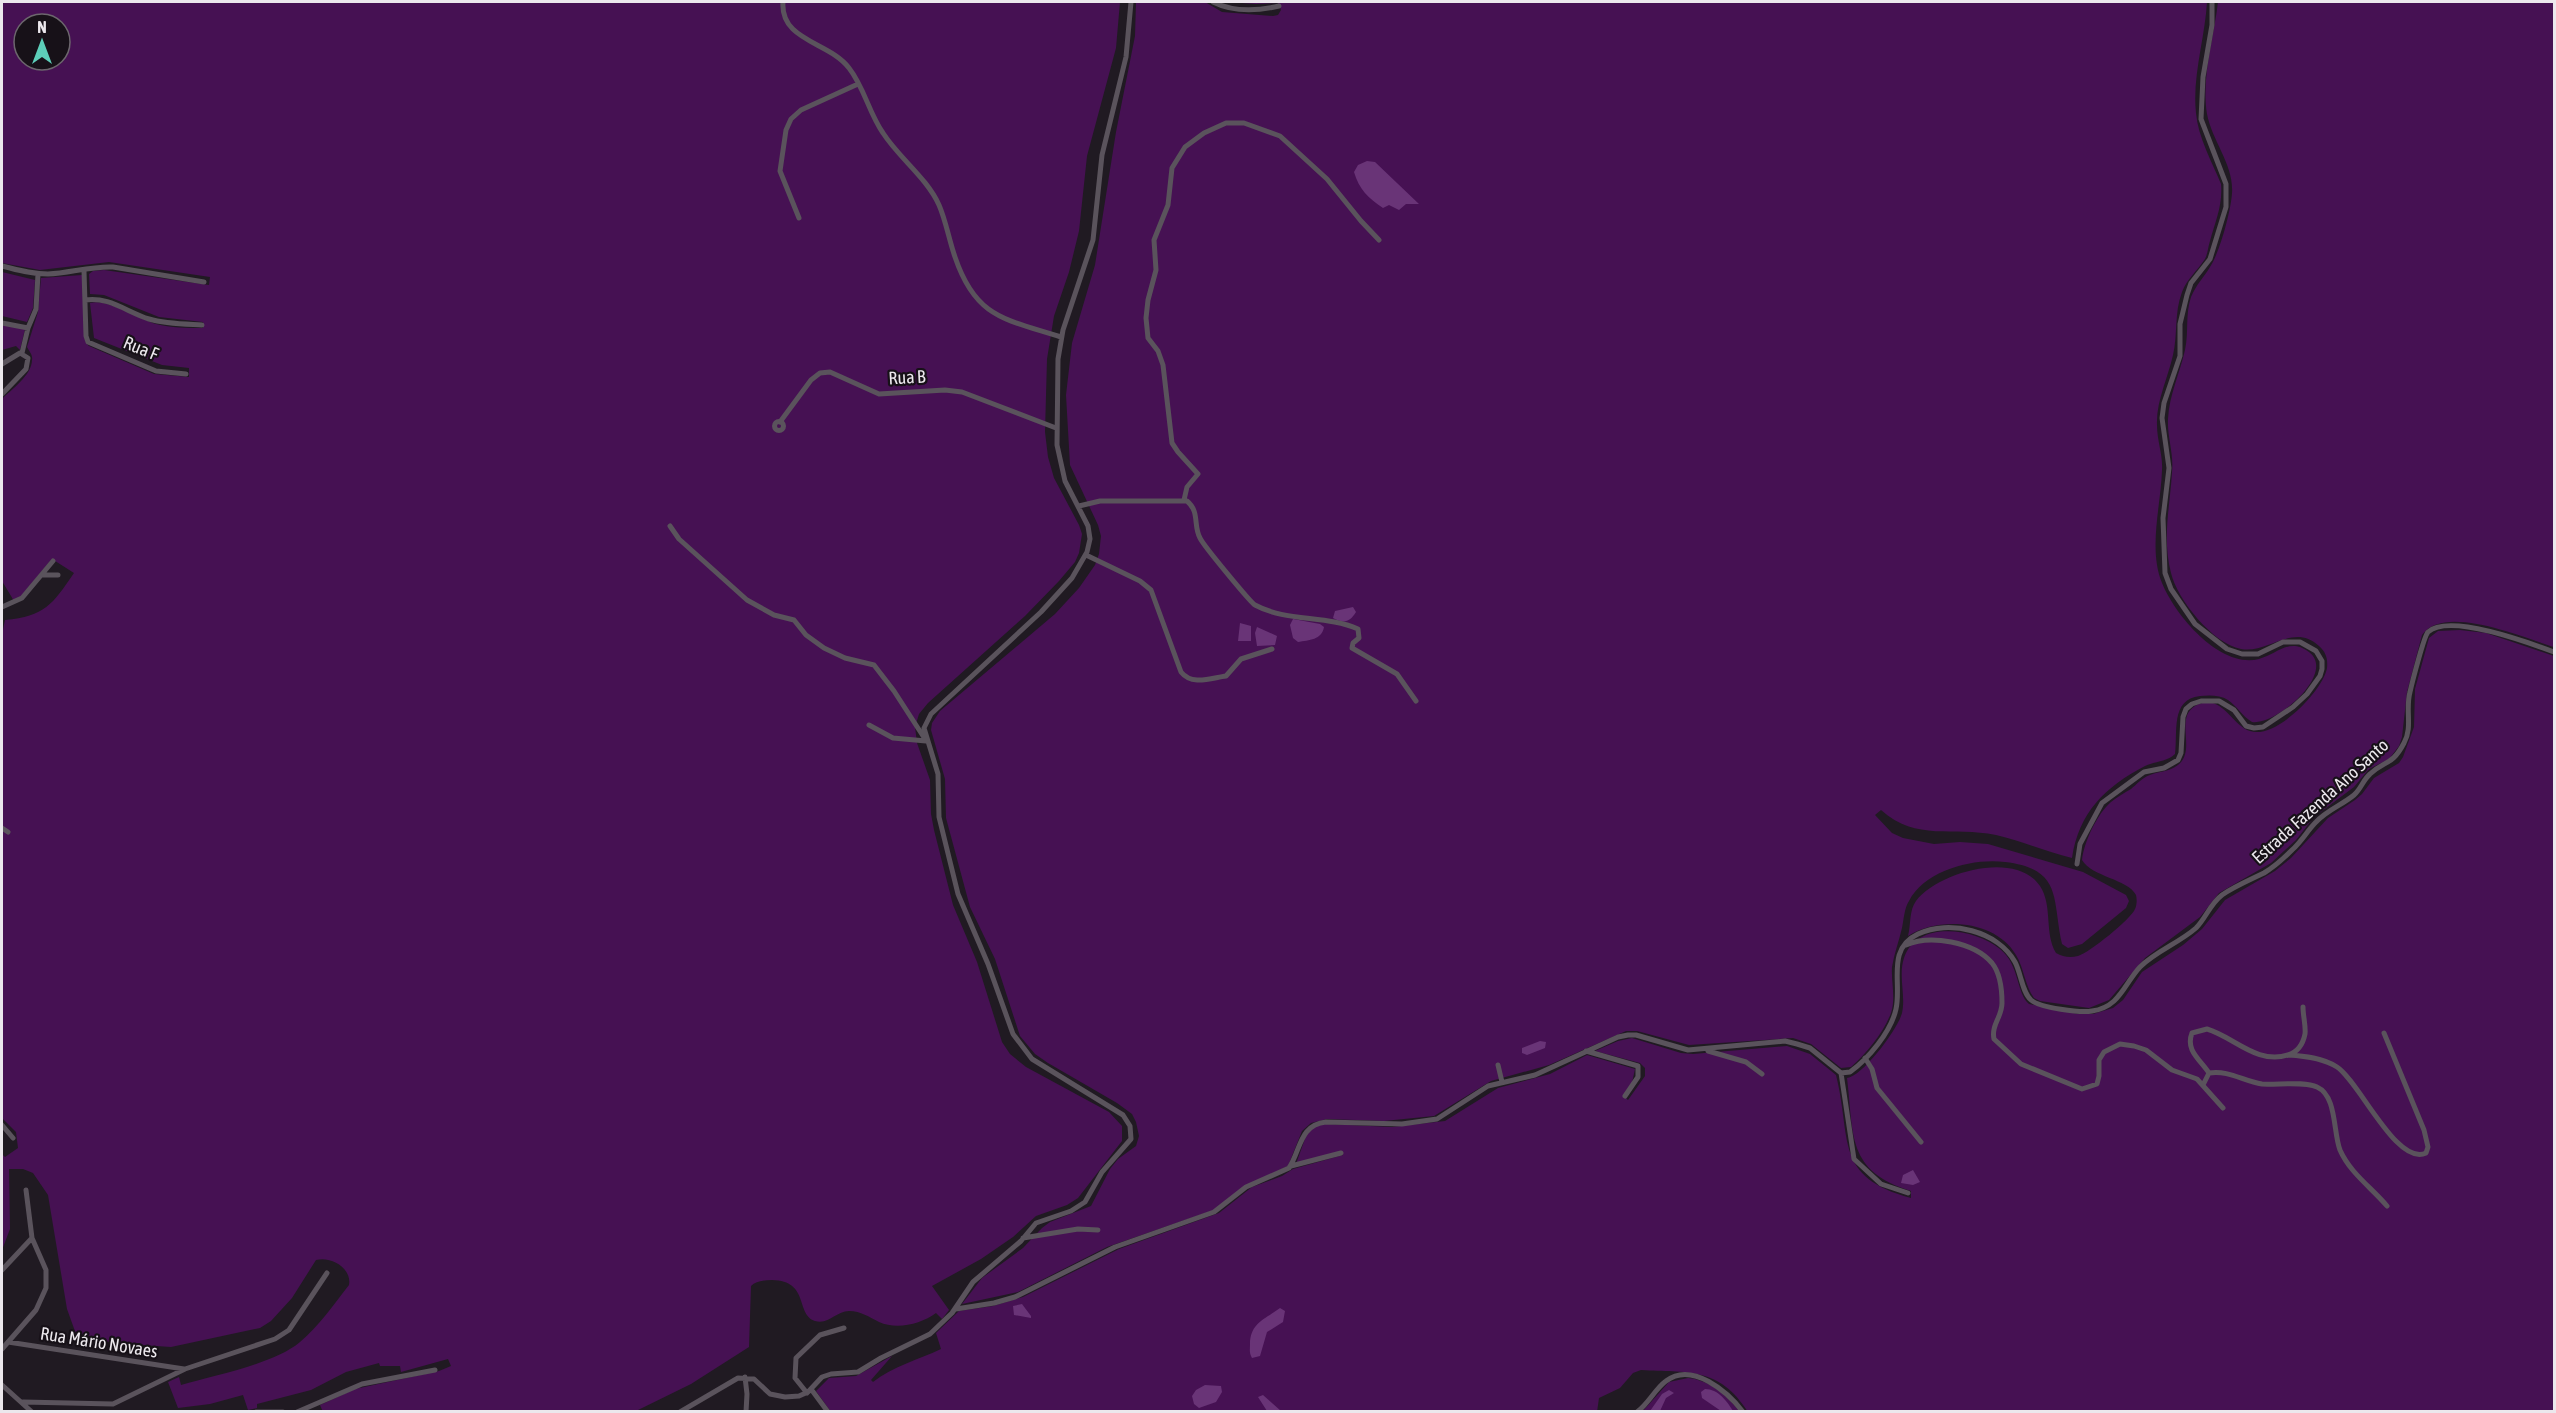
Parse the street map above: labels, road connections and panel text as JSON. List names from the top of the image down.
{
  "streets": {
    "street": [
      "Rua F",
      "Rua B",
      "Estrada Fazenda Ano Santo",
      "Rua Mário Novaes"
    ]
  },
  "north": "top"
}
